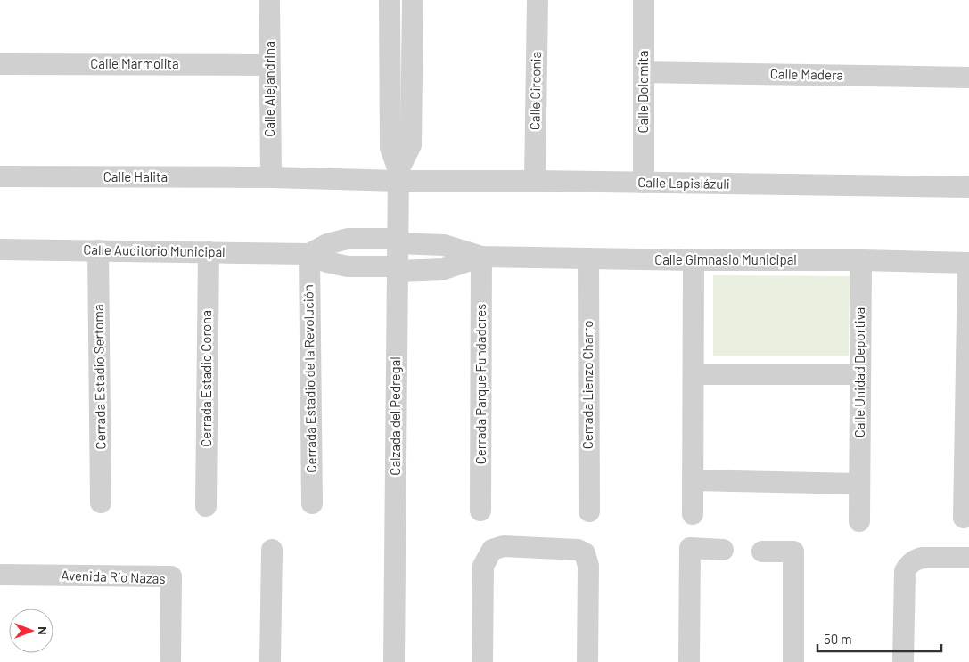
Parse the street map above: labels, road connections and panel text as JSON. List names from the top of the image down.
{
  "streets": {
    "street": [
      "Calle Marmolita",
      "Calle Madera",
      "Calle Alejandrina",
      "Calle Circonia",
      "Calle Dolomita",
      "Calle Halita",
      "Calle Lapislázuli",
      "Calle Auditorio Municipal",
      "Calle Gimnasio Municipal",
      "Calle Unidad Deportiva",
      "Cerrada Estadio Sertoma",
      "Cerrada Estadio Corona",
      "Cerrada Estadio de la Revolución",
      "Cerrada Parque Fundadores",
      "Cerrada Lienzo Charro",
      "Calzada del Pedregal",
      "Avenida Río Nazas"
    ]
  },
  "crossings": [
    ["Calle Marmolita", "Calle Alejandrina"],
    ["Calle Madera", "Calle Dolomita"],
    ["Calle Alejandrina", "Calle Halita"],
    ["Calle Circonia", "Calle Lapislázuli"],
    ["Calle Dolomita", "Calle Lapislázuli"],
    ["Calle Halita", "Calle Lapislázuli"],
    ["Calle Halita", "Calzada del Pedregal"],
    ["Calle Lapislázuli", "Calzada del Pedregal"],
    ["Calle Auditorio Municipal", "Calle Gimnasio Municipal"],
    ["Calle Auditorio Municipal", "Cerrada Estadio Sertoma"],
    ["Calle Auditorio Municipal", "Cerrada Estadio Corona"],
    ["Calle Auditorio Municipal", "Cerrada Estadio de la Revolución"],
    ["Calle Auditorio Municipal", "Calzada del Pedregal"],
    ["Calle Gimnasio Municipal", "Calle Unidad Deportiva"],
    ["Calle Gimnasio Municipal", "Cerrada Parque Fundadores"],
    ["Calle Gimnasio Municipal", "Cerrada Lienzo Charro"],
    ["Calle Gimnasio Municipal", "Calzada del Pedregal"]
  ],
  "scale_bar": "50 m",
  "north": "right"
}
